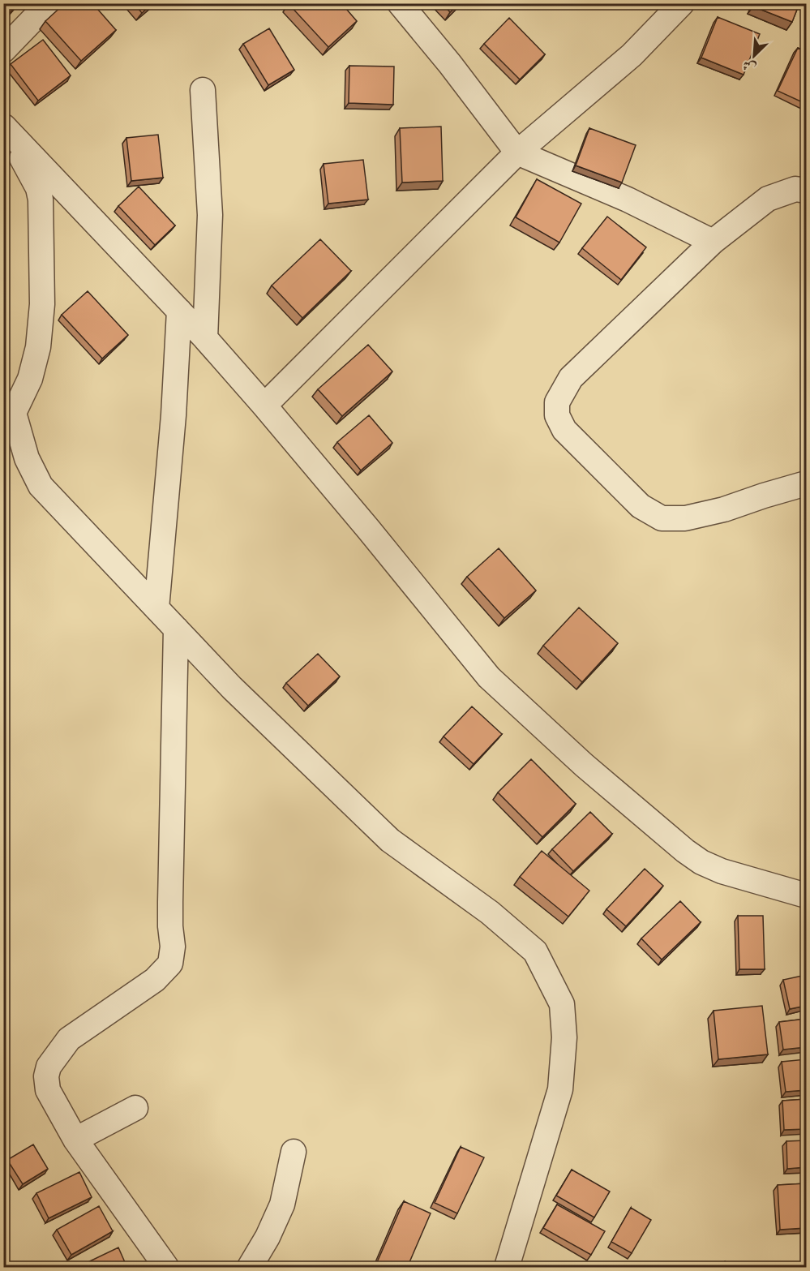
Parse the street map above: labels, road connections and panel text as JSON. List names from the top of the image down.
{
  "north": "bottom left"
}
